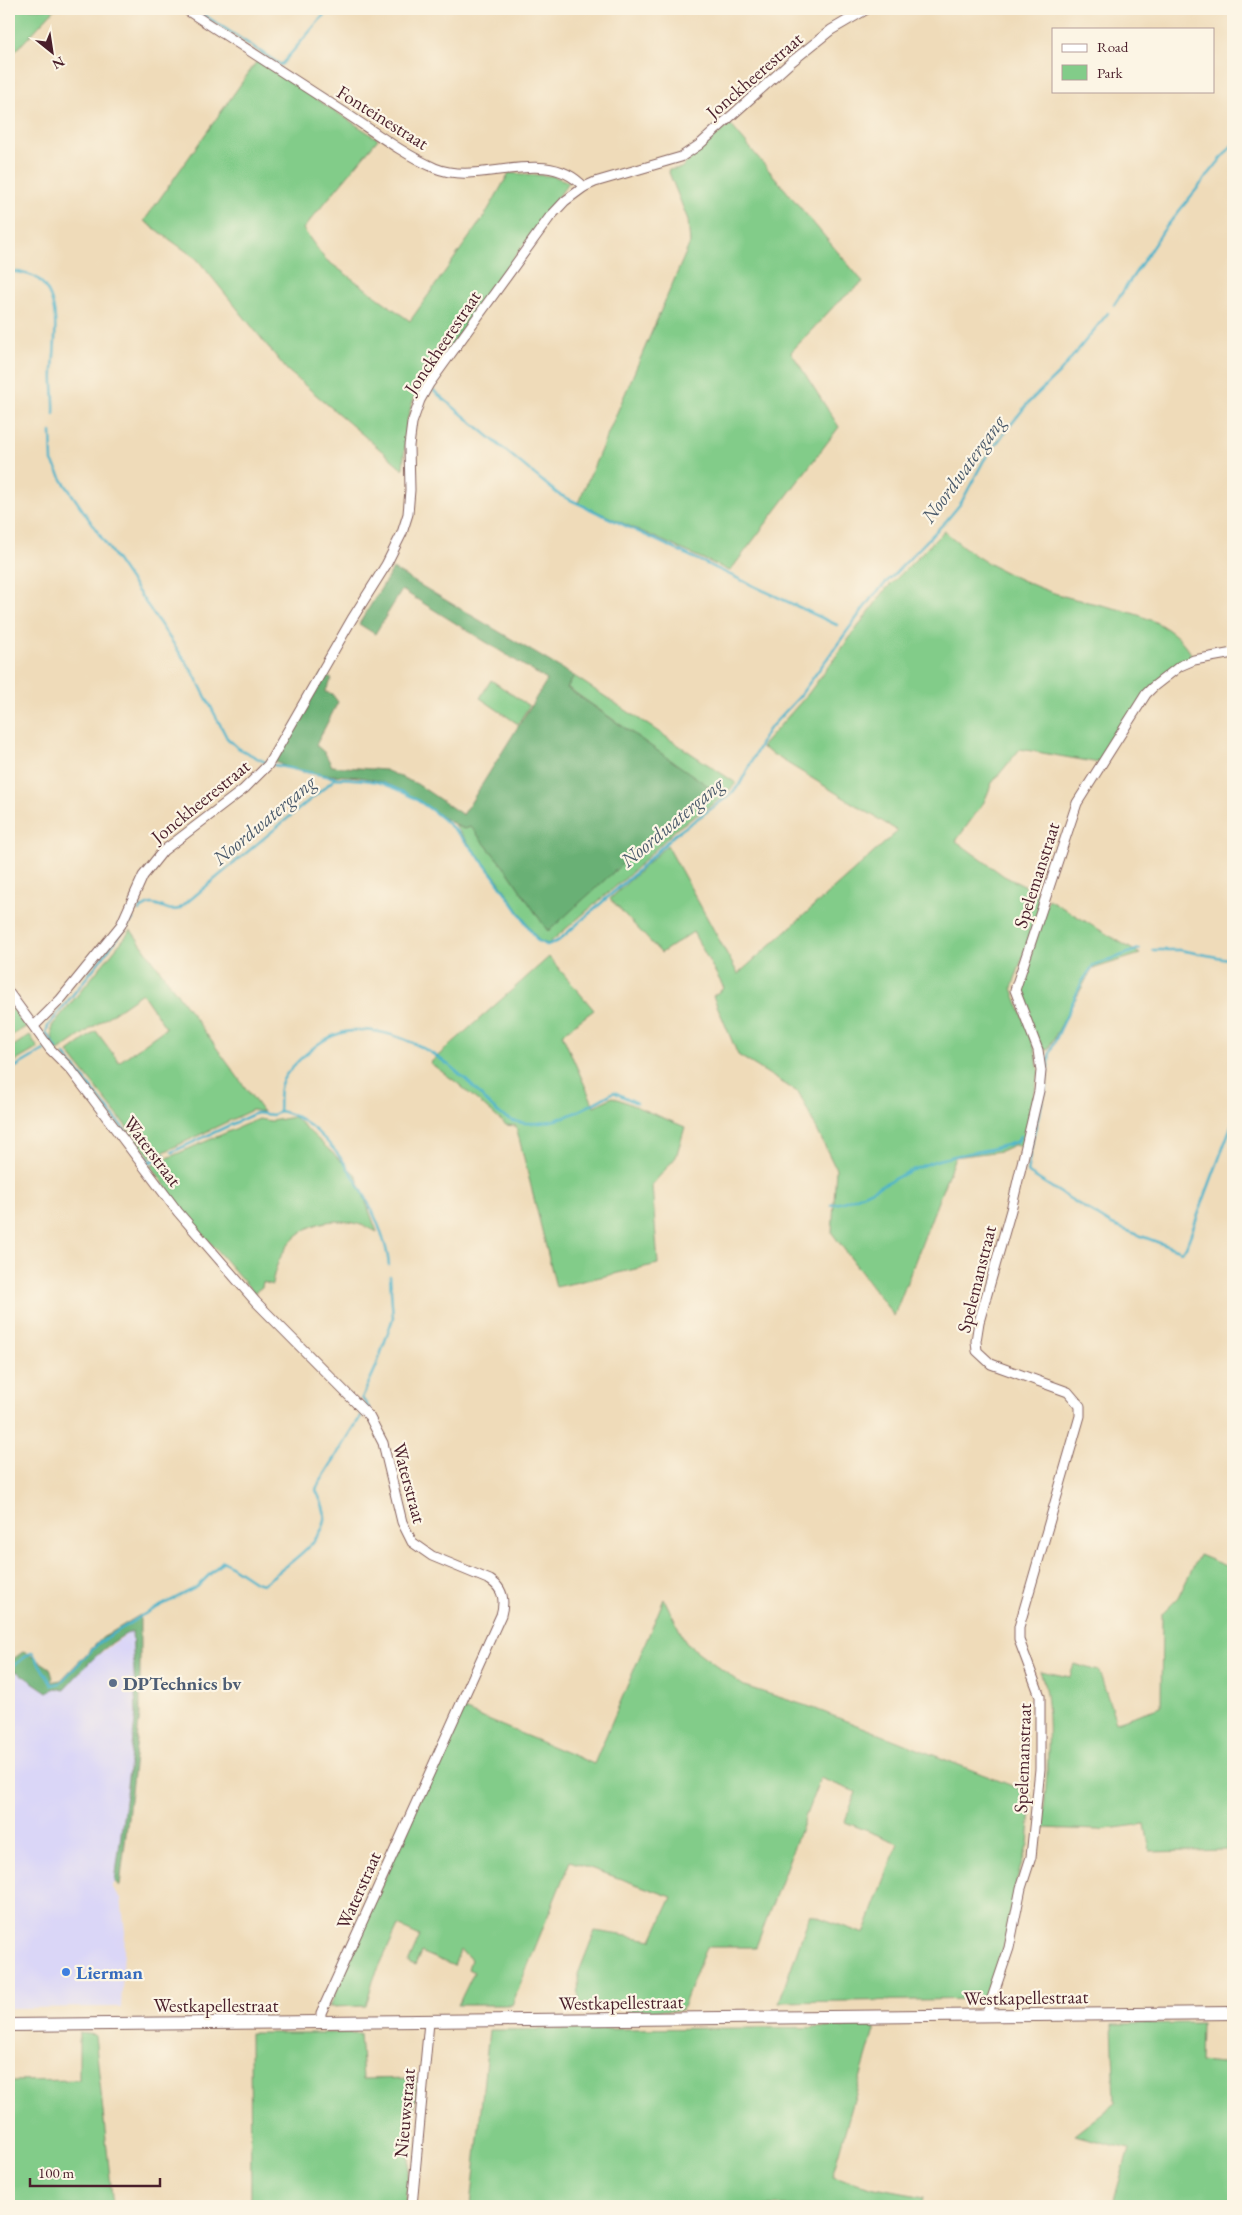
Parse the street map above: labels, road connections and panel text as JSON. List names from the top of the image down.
{
  "streets": {
    "street": [
      "Jonckheerestraat",
      "Fonteinestraat",
      "Spelemanstraat",
      "Waterstraat",
      "Westkapellestraat",
      "Nieuwstraat"
    ]
  },
  "crossings": [
    ["Jonckheerestraat", "Fonteinestraat"],
    ["Jonckheerestraat", "Waterstraat"],
    ["Spelemanstraat", "Westkapellestraat"],
    ["Waterstraat", "Westkapellestraat"],
    ["Westkapellestraat", "Nieuwstraat"]
  ],
  "water": ["Noordwatergang"],
  "places": ["DPTechnics bv", "Lierman"],
  "legend": ["Road", "Park"],
  "scale_bar": "100 m",
  "north": "bottom right"
}
